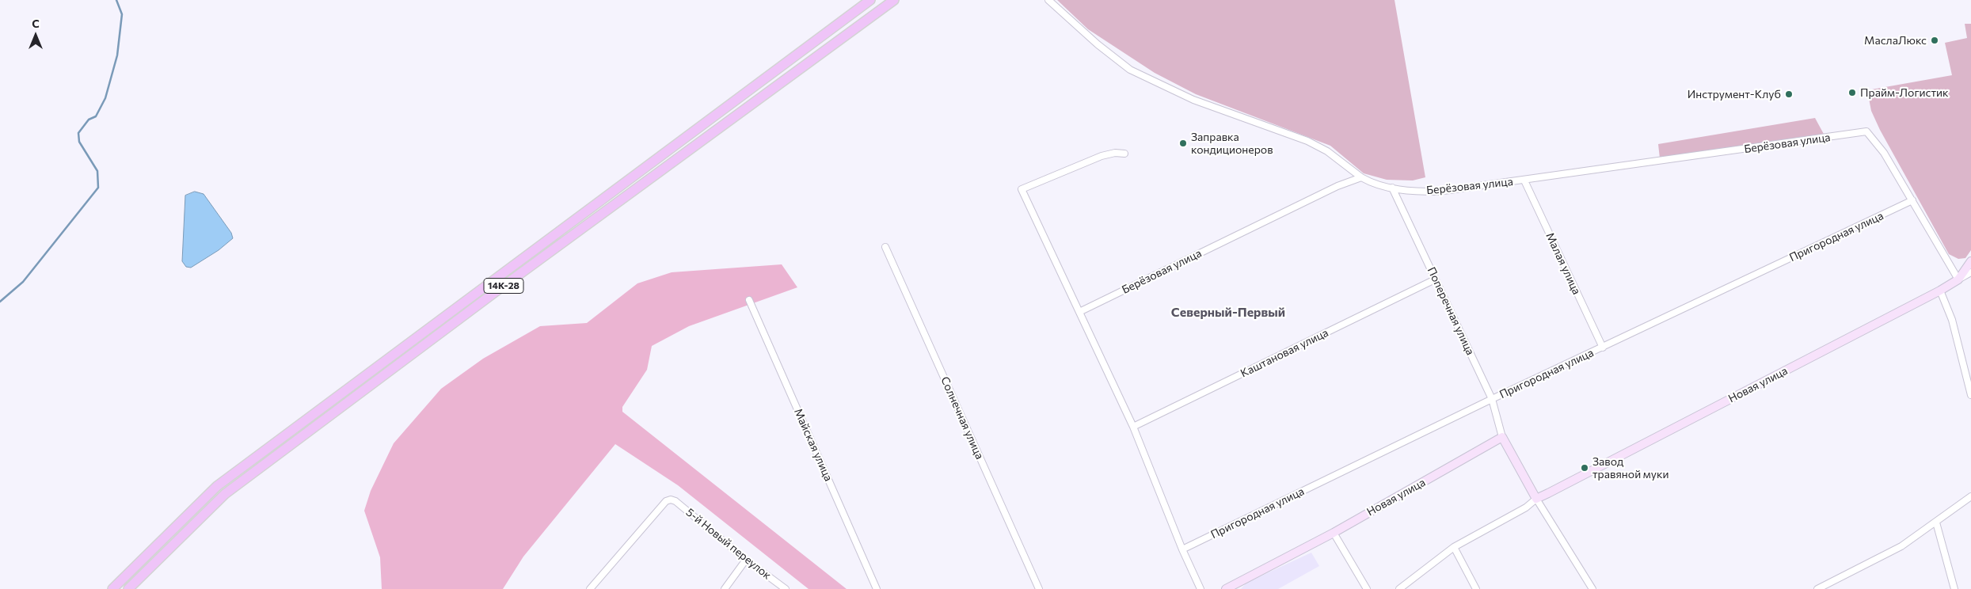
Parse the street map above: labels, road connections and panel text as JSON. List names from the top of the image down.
{
  "streets": {
    "main road": ["14К-28"],
    "street": [
      "Берёзовая улица",
      "Пригородная улица",
      "Малая улица",
      "Поперечная улица",
      "Каштановая улица",
      "Новая улица",
      "Солнечная улица",
      "Майская улица",
      "5-й Новый переулок"
    ]
  },
  "crossings": [
    ["Берёзовая улица", "Пригородная улица"],
    ["Берёзовая улица", "Малая улица"],
    ["Берёзовая улица", "Поперечная улица"],
    ["Пригородная улица", "Малая улица"],
    ["Пригородная улица", "Поперечная улица"],
    ["Поперечная улица", "Каштановая улица"],
    ["Поперечная улица", "Новая улица"]
  ],
  "districts": ["Северный-Первый"],
  "places": [
    "МаслаЛюкс",
    "Прайм-Логистик",
    "Инструмент-Клуб",
    "Заправка кондиционеров",
    "Завод травяной муки"
  ],
  "north": "top"
}
